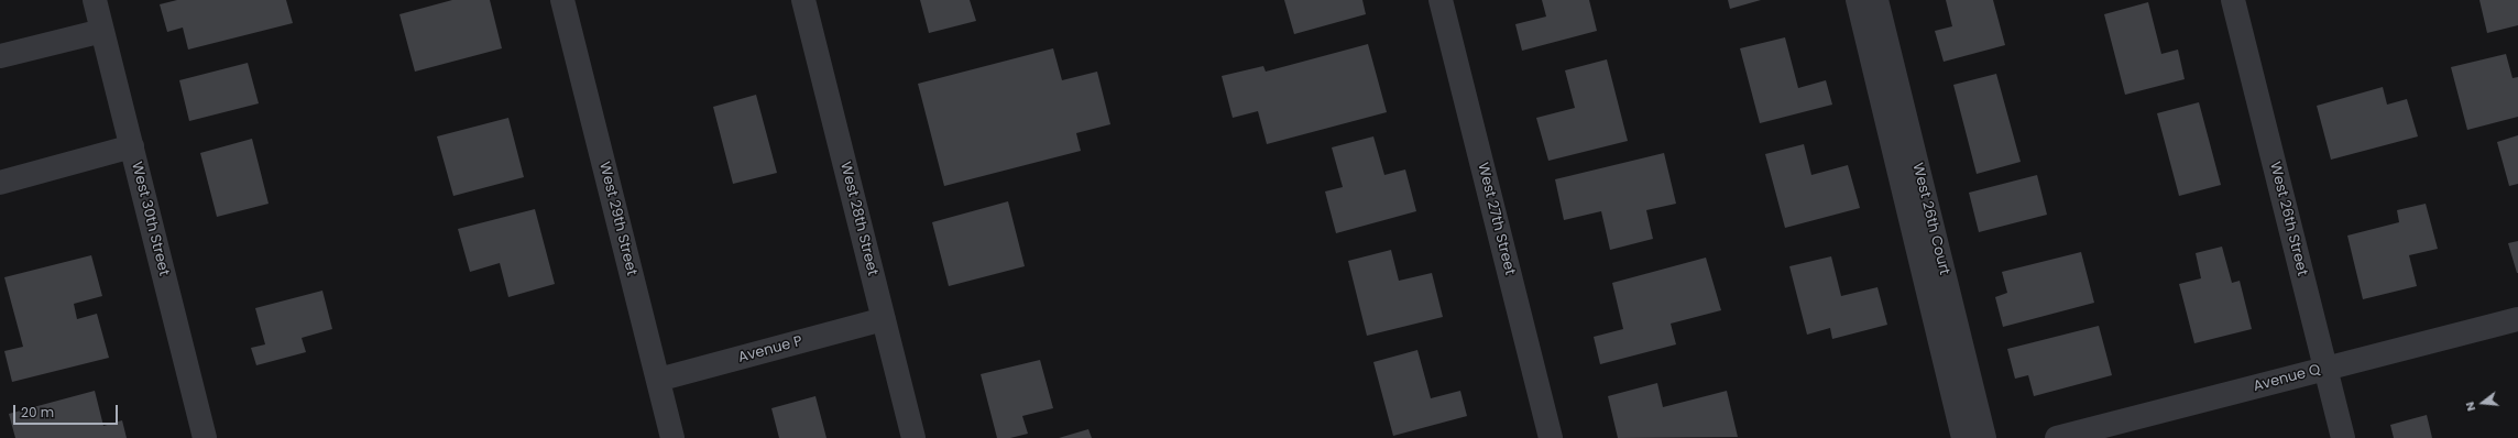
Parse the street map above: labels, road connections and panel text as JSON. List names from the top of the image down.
{
  "streets": {
    "street": [
      "West 30th Street",
      "West 29th Street",
      "West 28th Street",
      "West 27th Street",
      "West 26th Court",
      "West 26th Street",
      "Avenue P",
      "Avenue Q"
    ]
  },
  "crossings": [
    ["West 29th Street", "Avenue P"],
    ["West 28th Street", "Avenue P"],
    ["West 26th Street", "Avenue Q"]
  ],
  "scale_bar": "20 m",
  "north": "left"
}
